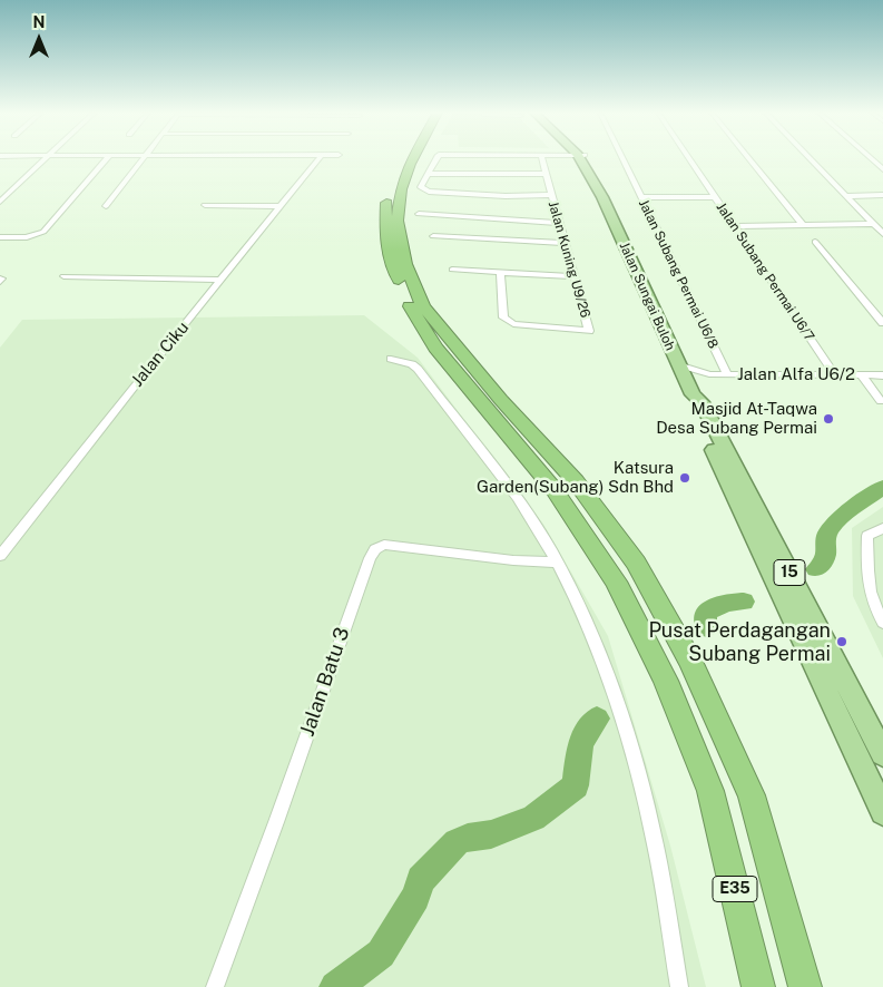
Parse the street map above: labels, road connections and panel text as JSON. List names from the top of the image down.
{
  "streets": {
    "highway": ["Jalan Sungai Buloh", "15", "E35"],
    "street": [
      "Jalan Kuning U9/26",
      "Jalan Subang Permai U6/7",
      "Jalan Subang Permai U6/8",
      "Jalan Ciku",
      "Jalan Alfa U6/2",
      "Jalan Batu 3"
    ]
  },
  "crossings": [
    ["Jalan Subang Permai U6/7", "Jalan Alfa U6/2"],
    ["Jalan Subang Permai U6/8", "Jalan Alfa U6/2"],
    ["Jalan Sungai Buloh", "Jalan Alfa U6/2"]
  ],
  "places": ["Masjid At-Taqwa Desa Subang Permai", "Katsura Garden(Subang) Sdn Bhd", "Pusat Perdagangan Subang Permai"],
  "north": "top"
}
